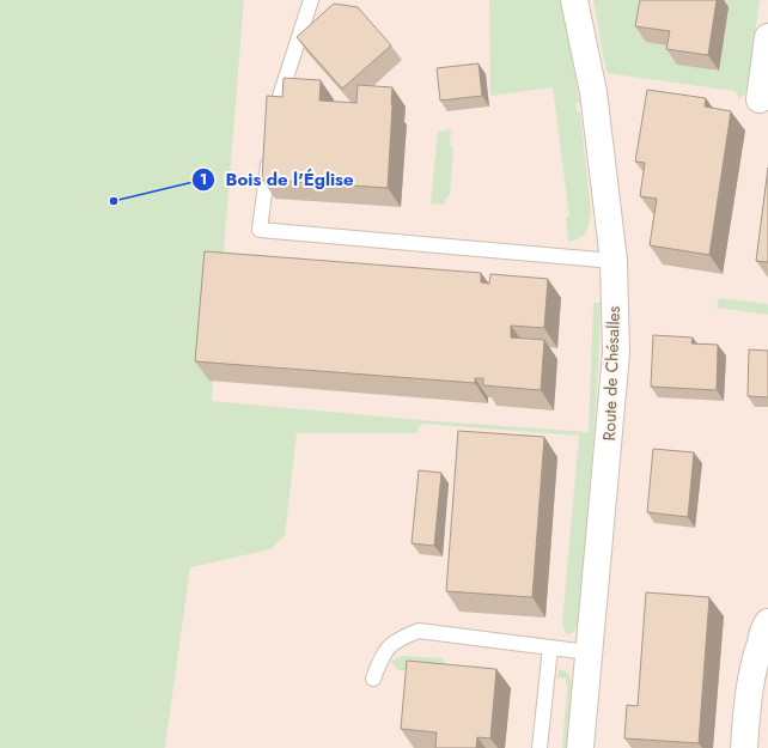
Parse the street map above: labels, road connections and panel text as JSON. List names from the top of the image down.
{
  "streets": {
    "street": ["Route de Chésalles"]
  },
  "places": ["Bois de l'Église"]
}
